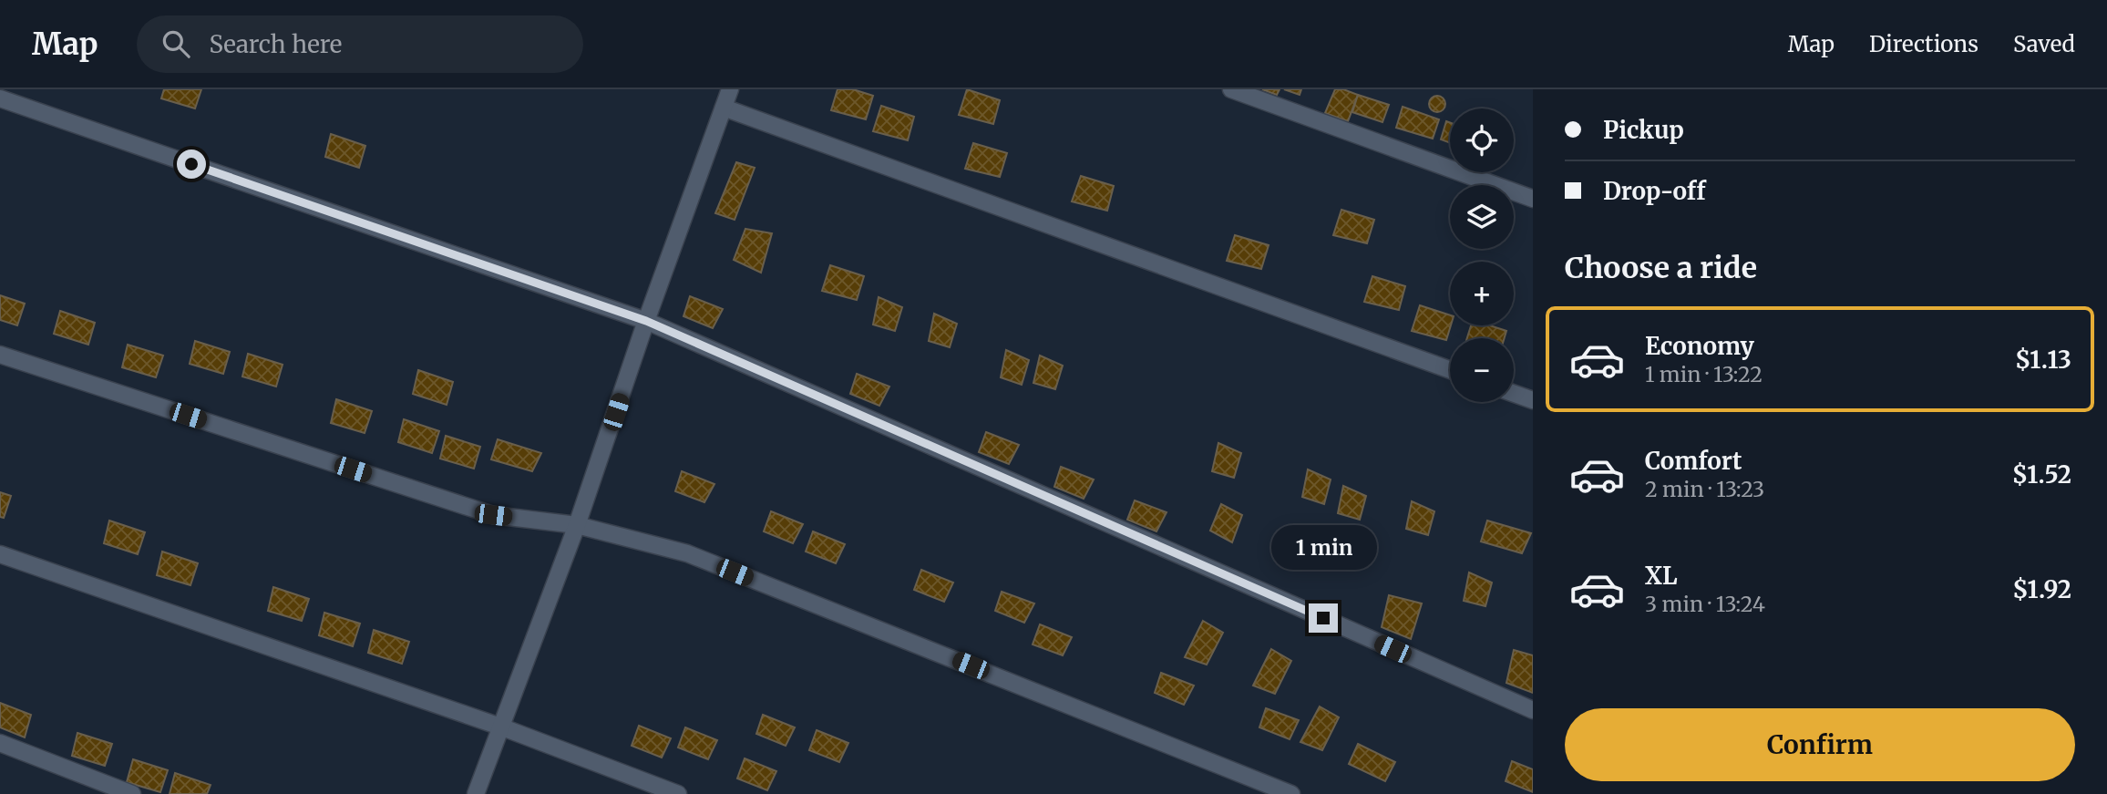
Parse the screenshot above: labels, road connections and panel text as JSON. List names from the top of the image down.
{
  "page": {
    "header": "Map",
    "search": "Search here",
    "nav": ["Map", "Directions", "Saved"],
    "banner": ["Pickup", "Drop-off"],
    "map_buttons": ["+", "−"],
    "heading": "Choose a ride",
    "list": [
      {
        "name": "Economy",
        "note": "1 min · 13:22",
        "value": "$1.13"
      },
      {
        "name": "Comfort",
        "note": "2 min · 13:23",
        "value": "$1.52"
      },
      {
        "name": "XL",
        "note": "3 min · 13:24",
        "value": "$1.92"
      }
    ],
    "bubble": "1 min",
    "buttons": "Confirm"
  }
}
